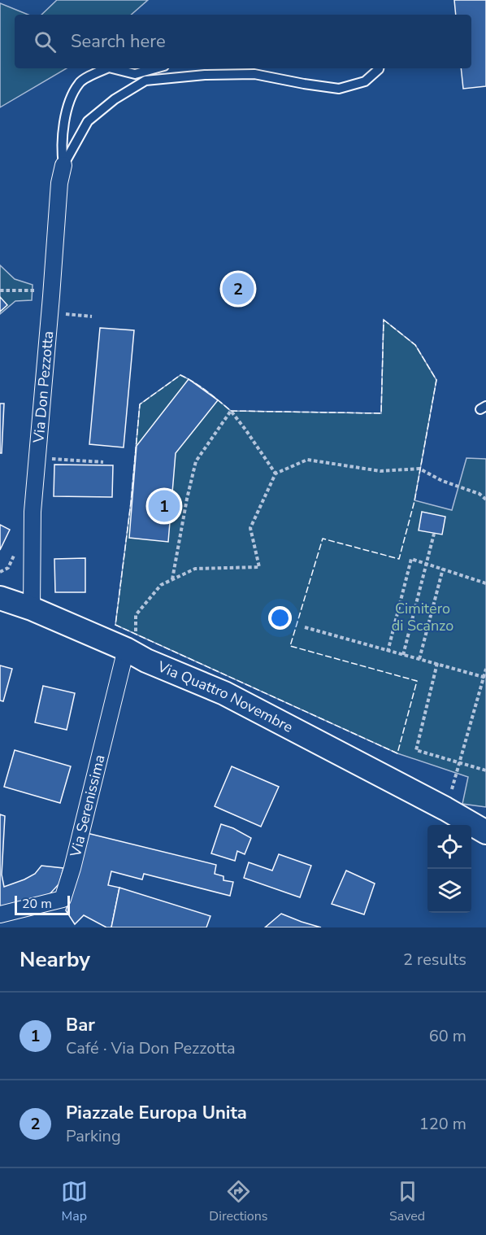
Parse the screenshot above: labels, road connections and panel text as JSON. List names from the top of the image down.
{
  "streets": {
    "street": ["Via Don Pezzotta", "Via Quattro Novembre", "Via Serenissima"]
  },
  "crossings": [
    ["Via Don Pezzotta", "Via Quattro Novembre"],
    ["Via Quattro Novembre", "Via Serenissima"]
  ],
  "parks": ["Cimitero di Scanzo"],
  "scale_bar": "20 m",
  "page": {
    "search": "Search here",
    "pins": ["2", "1"],
    "scale": "20 m",
    "heading": ["Nearby", "2 results"],
    "list": [
      {
        "mark": "1",
        "name": "Bar",
        "note": "Café · Via Don Pezzotta",
        "value": "60 m"
      },
      {
        "mark": "2",
        "name": "Piazzale Europa Unita",
        "note": "Parking",
        "value": "120 m"
      }
    ],
    "nav": ["Map", "Directions", "Saved"]
  }
}
